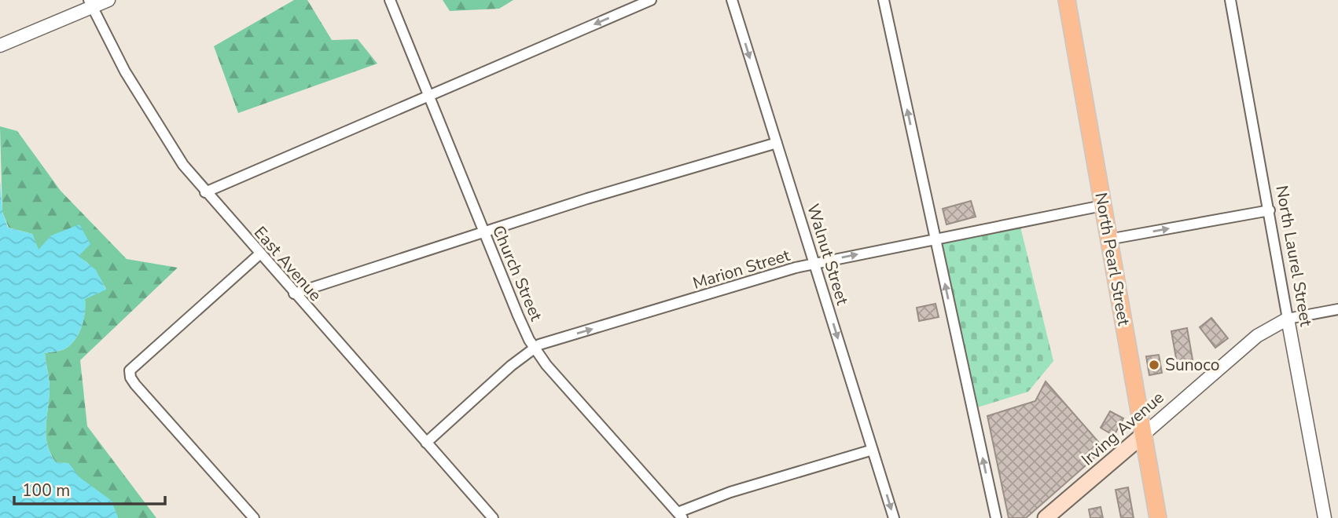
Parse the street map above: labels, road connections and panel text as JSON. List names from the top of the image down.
{
  "streets": {
    "main road": ["North Pearl Street", "Irving Avenue"],
    "street": [
      "Walnut Street",
      "North Laurel Street",
      "East Avenue",
      "Marion Street",
      "Church Street"
    ]
  },
  "crossings": [
    ["Walnut Street", "Marion Street"],
    ["North Laurel Street", "Irving Avenue"],
    ["North Pearl Street", "Marion Street"],
    ["North Pearl Street", "Irving Avenue"],
    ["East Avenue", "Marion Street"],
    ["Marion Street", "Church Street"]
  ],
  "one_way": ["Walnut Street", "Marion Street"],
  "places": ["Sunoco"],
  "scale_bar": "100 m"
}
